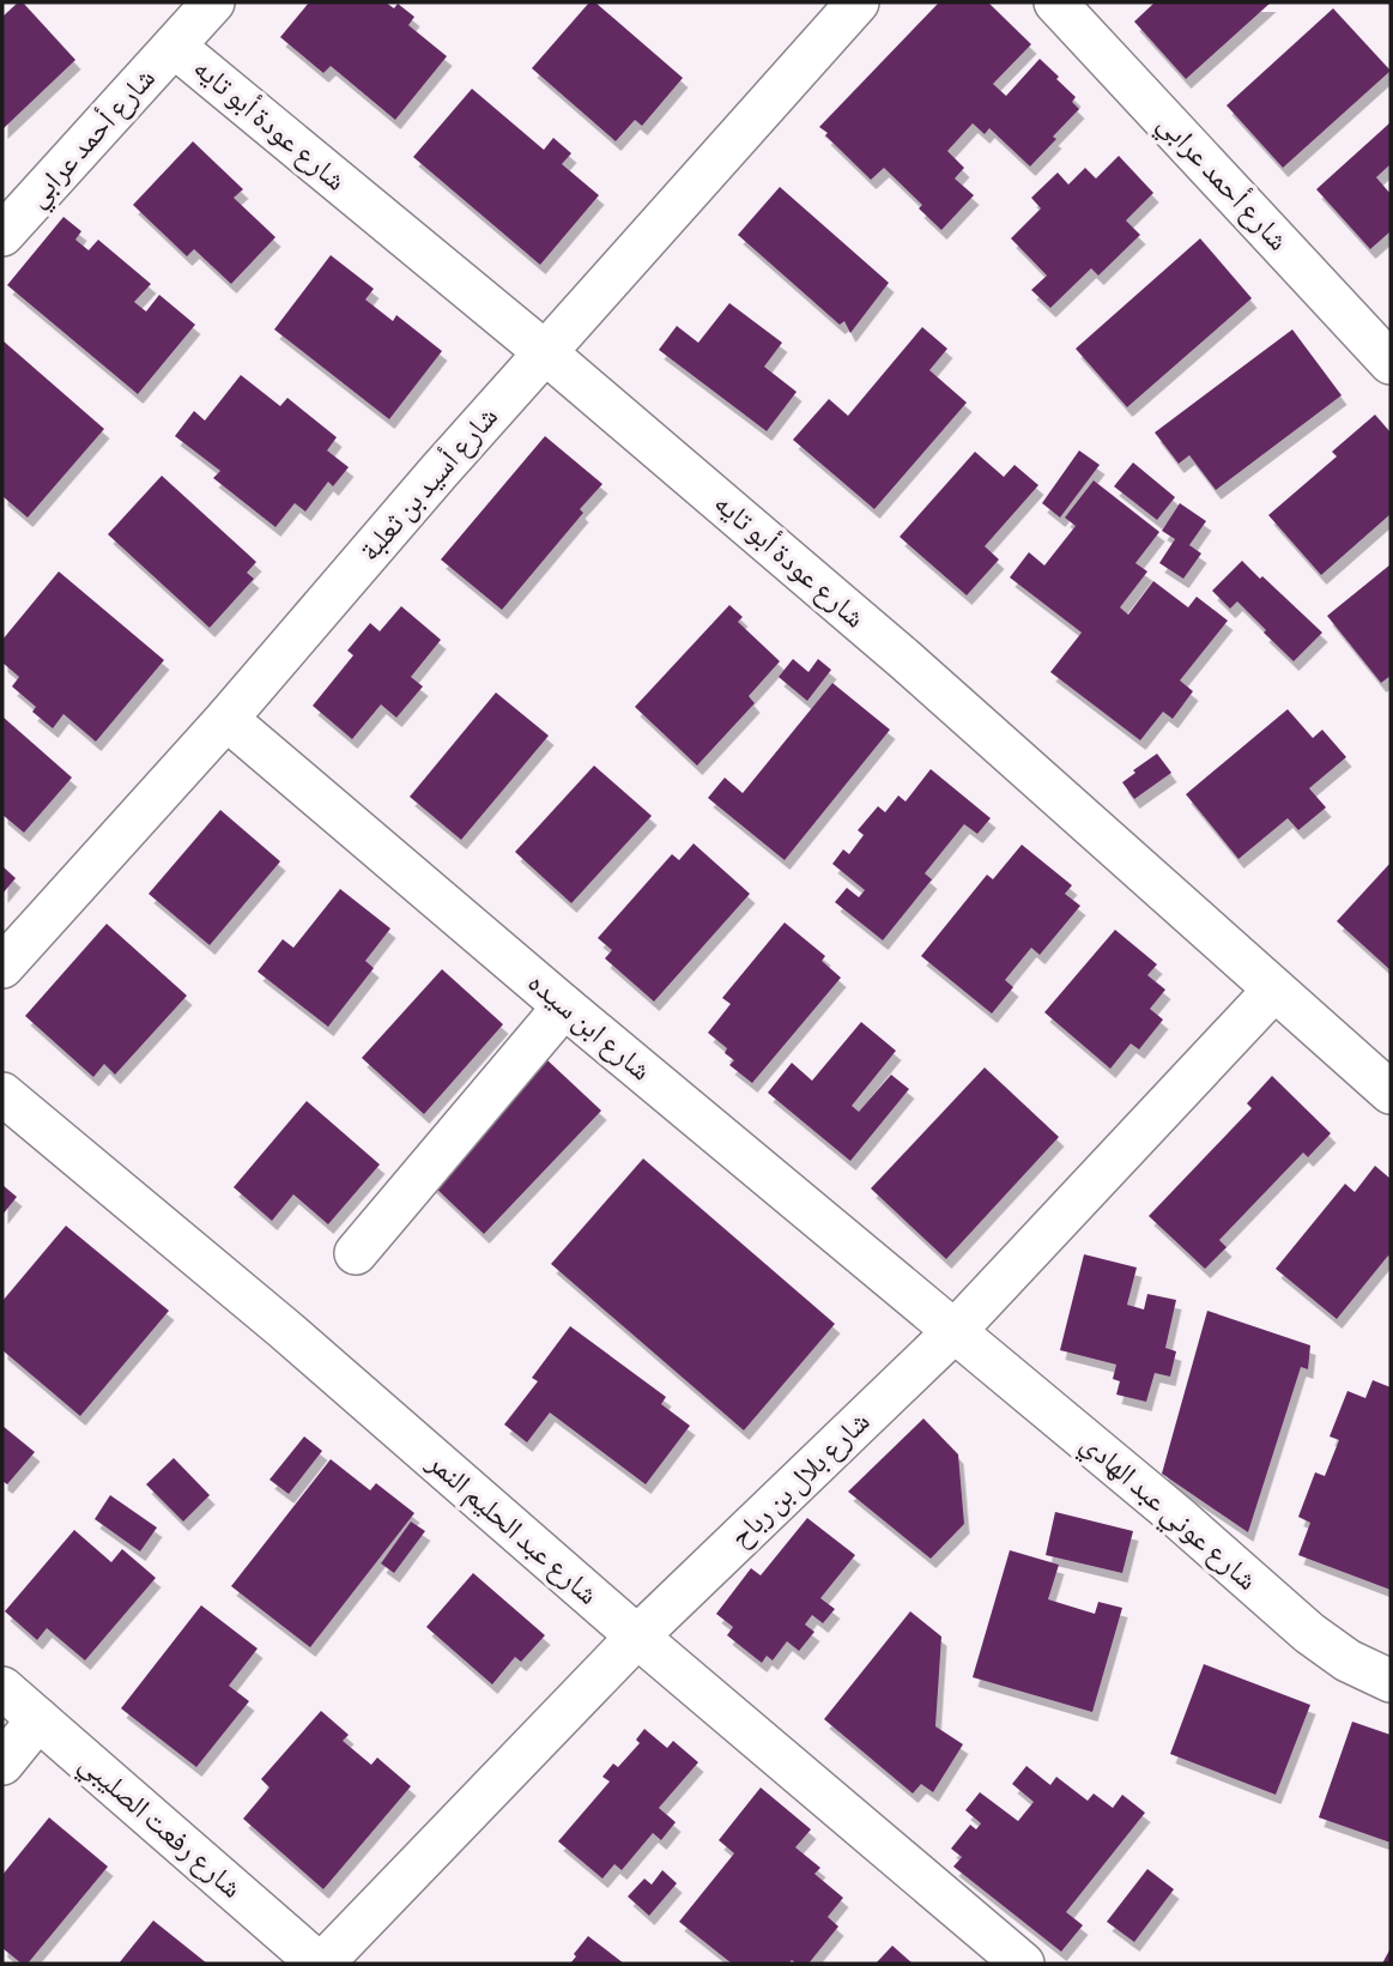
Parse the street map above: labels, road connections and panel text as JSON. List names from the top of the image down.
{
  "streets": {
    "street": [
      "شارع عودة أبو تايه",
      "شارع أحمد عرابي",
      "شارع أسيد بن ثعلبة",
      "شارع ابن سيده",
      "شارع بلال بن رباح",
      "شارع عوني عبد الهادي",
      "شارع عبد الحليم النمر",
      "شارع رفعت الصليبي"
    ]
  },
  "crossings": [
    ["شارع عودة أبو تايه", "شارع أحمد عرابي"],
    ["شارع عودة أبو تايه", "شارع أسيد بن ثعلبة"],
    ["شارع عودة أبو تايه", "شارع بلال بن رباح"],
    ["شارع أسيد بن ثعلبة", "شارع ابن سيده"],
    ["شارع ابن سيده", "شارع بلال بن رباح"],
    ["شارع ابن سيده", "شارع عوني عبد الهادي"],
    ["شارع بلال بن رباح", "شارع عوني عبد الهادي"],
    ["شارع بلال بن رباح", "شارع عبد الحليم النمر"],
    ["شارع بلال بن رباح", "شارع رفعت الصليبي"]
  ]
}
